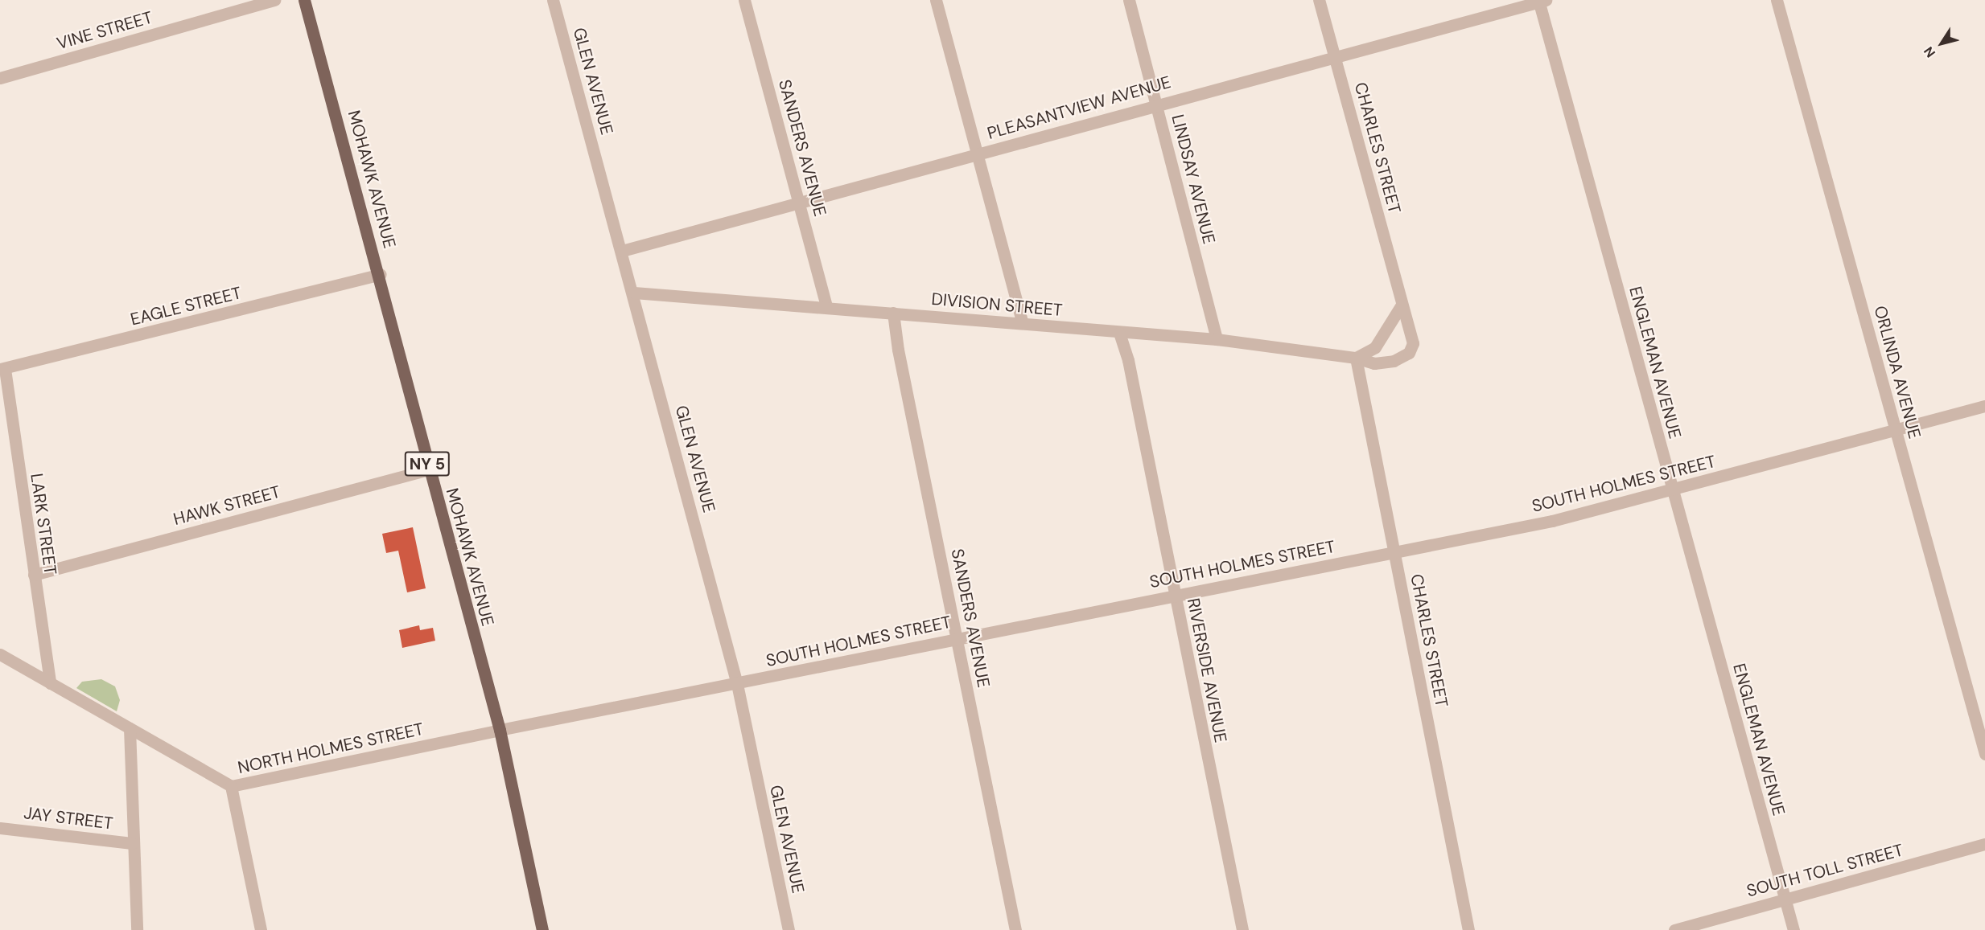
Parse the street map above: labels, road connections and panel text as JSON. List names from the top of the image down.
{
  "streets": {
    "main road": ["MOHAWK AVENUE", "NY 5"],
    "street": [
      "VINE STREET",
      "GLEN AVENUE",
      "PLEASANTVIEW AVENUE",
      "SANDERS AVENUE",
      "CHARLES STREET",
      "LINDSAY AVENUE",
      "DIVISION STREET",
      "EAGLE STREET",
      "ENGLEMAN AVENUE",
      "ORLINDA AVENUE",
      "SOUTH HOLMES STREET",
      "HAWK STREET",
      "LARK STREET",
      "RIVERSIDE AVENUE",
      "NORTH HOLMES STREET",
      "JAY STREET",
      "SOUTH TOLL STREET"
    ]
  },
  "crossings": [
    ["GLEN AVENUE", "PLEASANTVIEW AVENUE"],
    ["GLEN AVENUE", "DIVISION STREET"],
    ["GLEN AVENUE", "SOUTH HOLMES STREET"],
    ["PLEASANTVIEW AVENUE", "SANDERS AVENUE"],
    ["PLEASANTVIEW AVENUE", "CHARLES STREET"],
    ["PLEASANTVIEW AVENUE", "LINDSAY AVENUE"],
    ["PLEASANTVIEW AVENUE", "ENGLEMAN AVENUE"],
    ["SANDERS AVENUE", "DIVISION STREET"],
    ["SANDERS AVENUE", "SOUTH HOLMES STREET"],
    ["CHARLES STREET", "DIVISION STREET"],
    ["CHARLES STREET", "SOUTH HOLMES STREET"],
    ["MOHAWK AVENUE", "EAGLE STREET"],
    ["MOHAWK AVENUE", "SOUTH HOLMES STREET"],
    ["MOHAWK AVENUE", "HAWK STREET"],
    ["MOHAWK AVENUE", "NORTH HOLMES STREET"],
    ["LINDSAY AVENUE", "DIVISION STREET"],
    ["DIVISION STREET", "RIVERSIDE AVENUE"],
    ["EAGLE STREET", "LARK STREET"],
    ["ENGLEMAN AVENUE", "SOUTH HOLMES STREET"],
    ["ENGLEMAN AVENUE", "SOUTH TOLL STREET"],
    ["ORLINDA AVENUE", "SOUTH HOLMES STREET"],
    ["SOUTH HOLMES STREET", "RIVERSIDE AVENUE"],
    ["SOUTH HOLMES STREET", "NORTH HOLMES STREET"],
    ["HAWK STREET", "LARK STREET"],
    ["LARK STREET", "NORTH HOLMES STREET"]
  ],
  "north": "bottom left"
}
